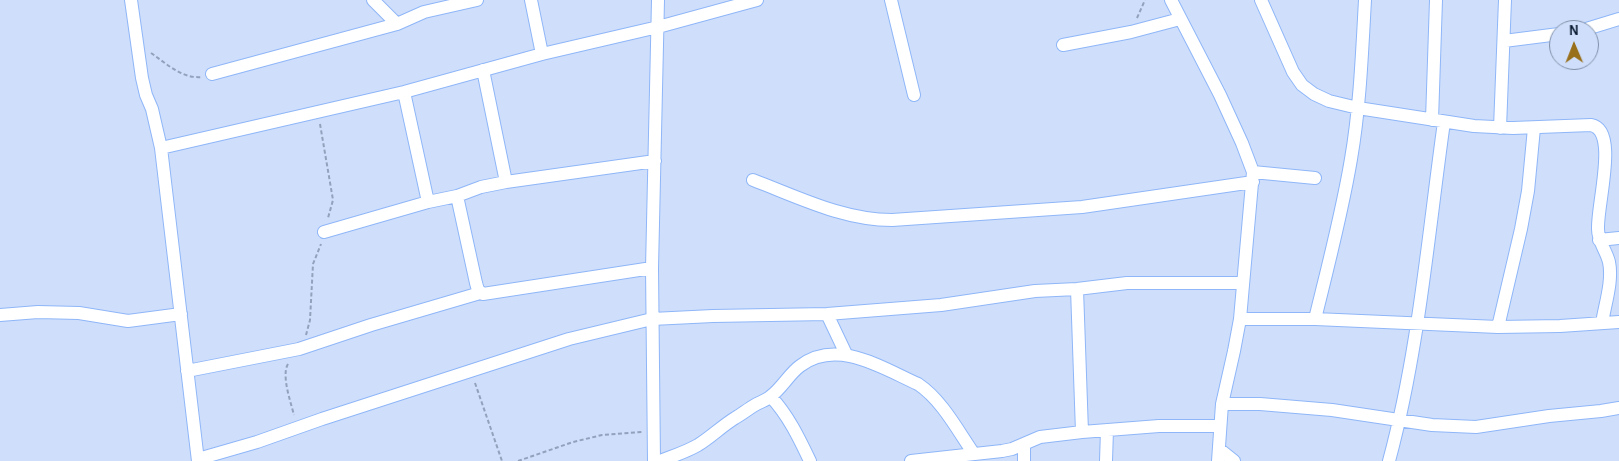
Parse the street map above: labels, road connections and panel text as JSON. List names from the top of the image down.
{
  "north": "top"
}
